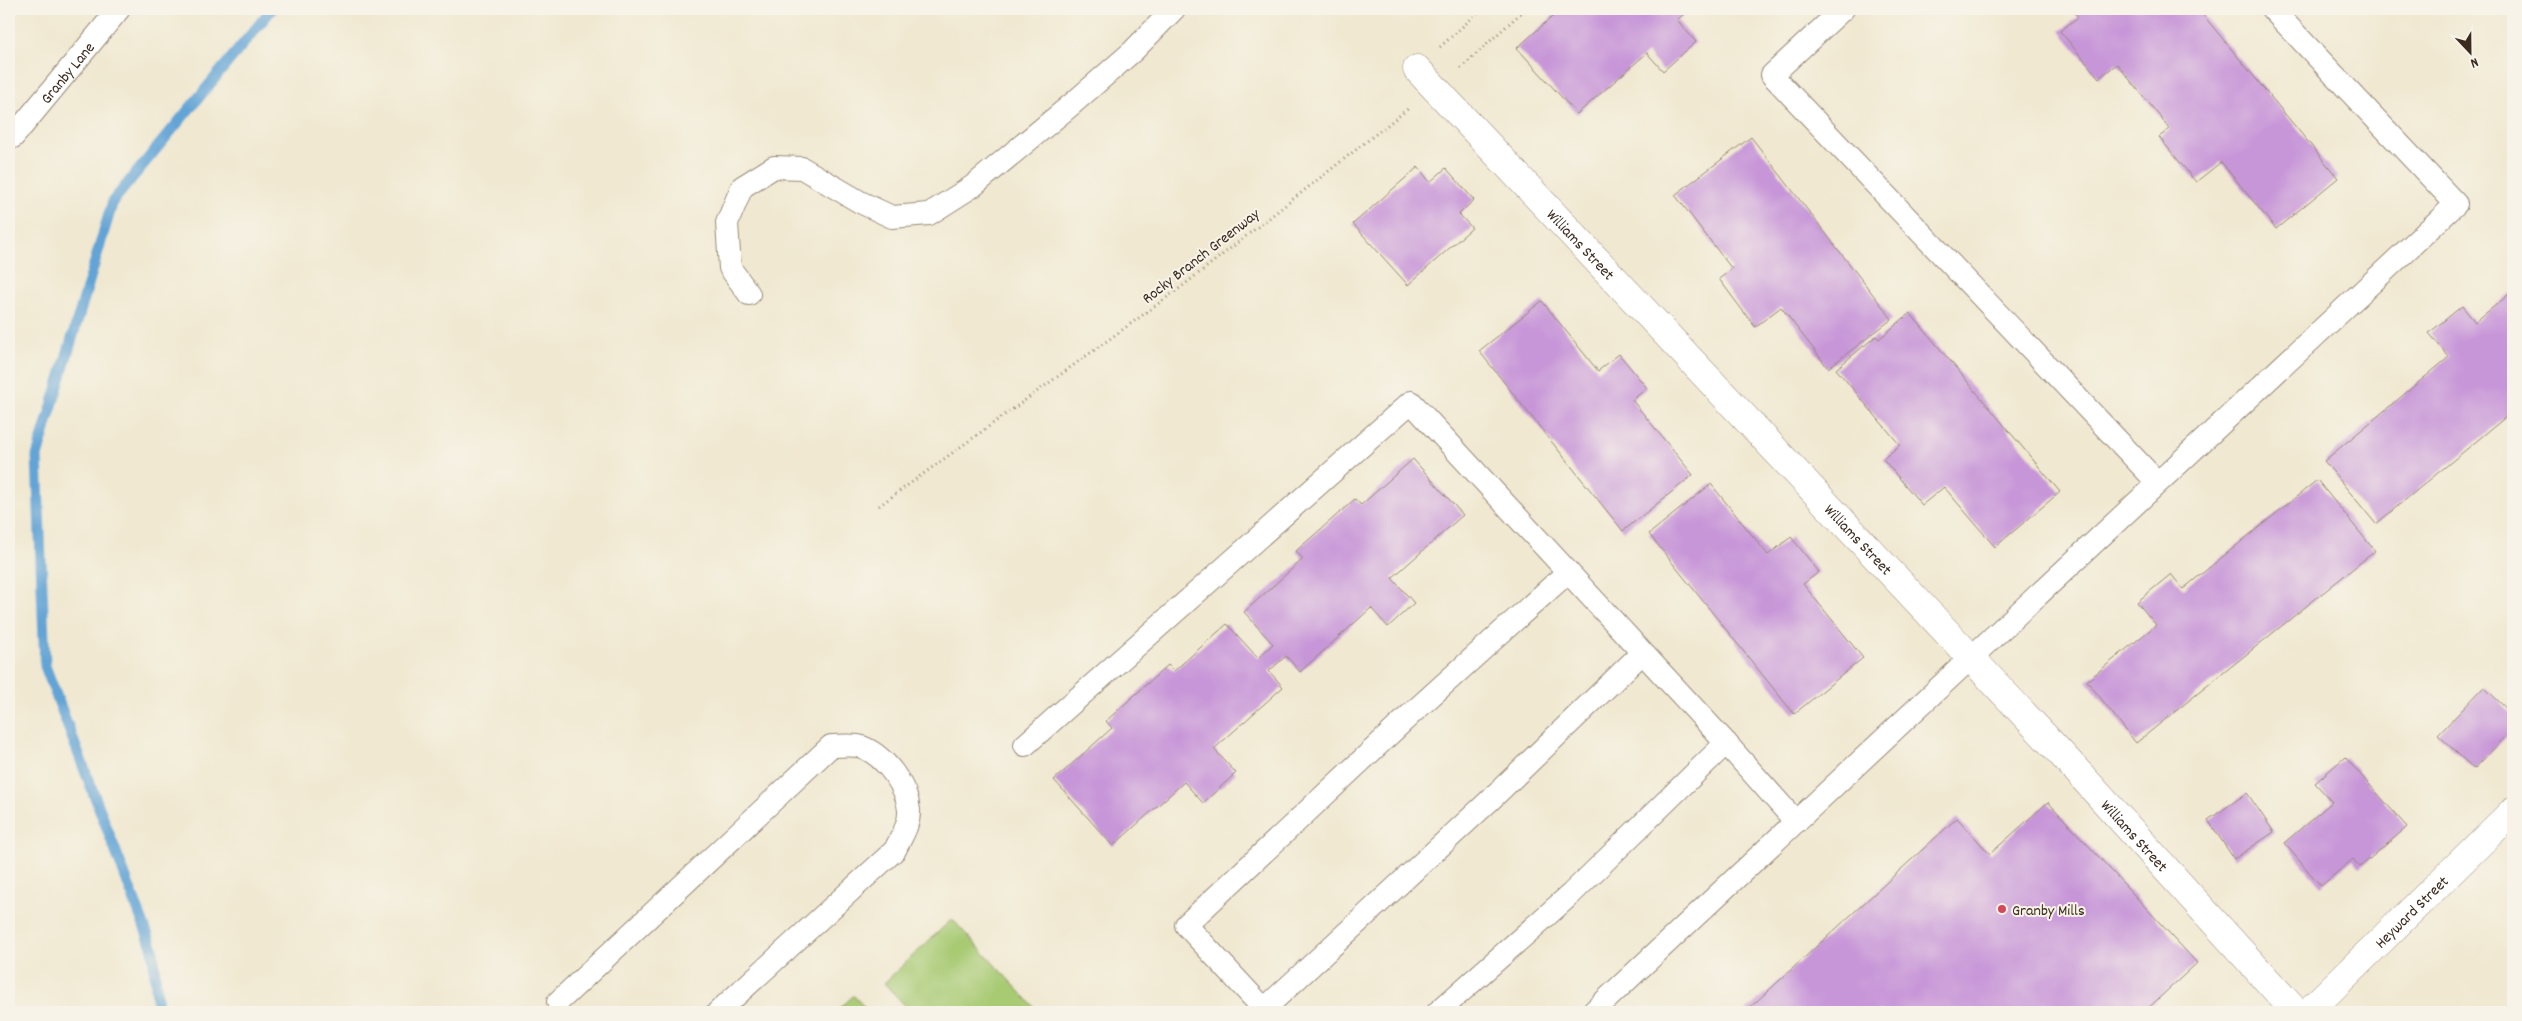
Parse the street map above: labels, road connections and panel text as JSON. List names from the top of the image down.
{
  "streets": {
    "street": ["Williams Street", "Heyward Street"],
    "lane": ["Granby Lane"],
    "path": ["Rocky Branch Greenway"]
  },
  "crossings": [
    ["Williams Street", "Rocky Branch Greenway"]
  ],
  "places": ["Granby Mills"],
  "north": "bottom"
}
